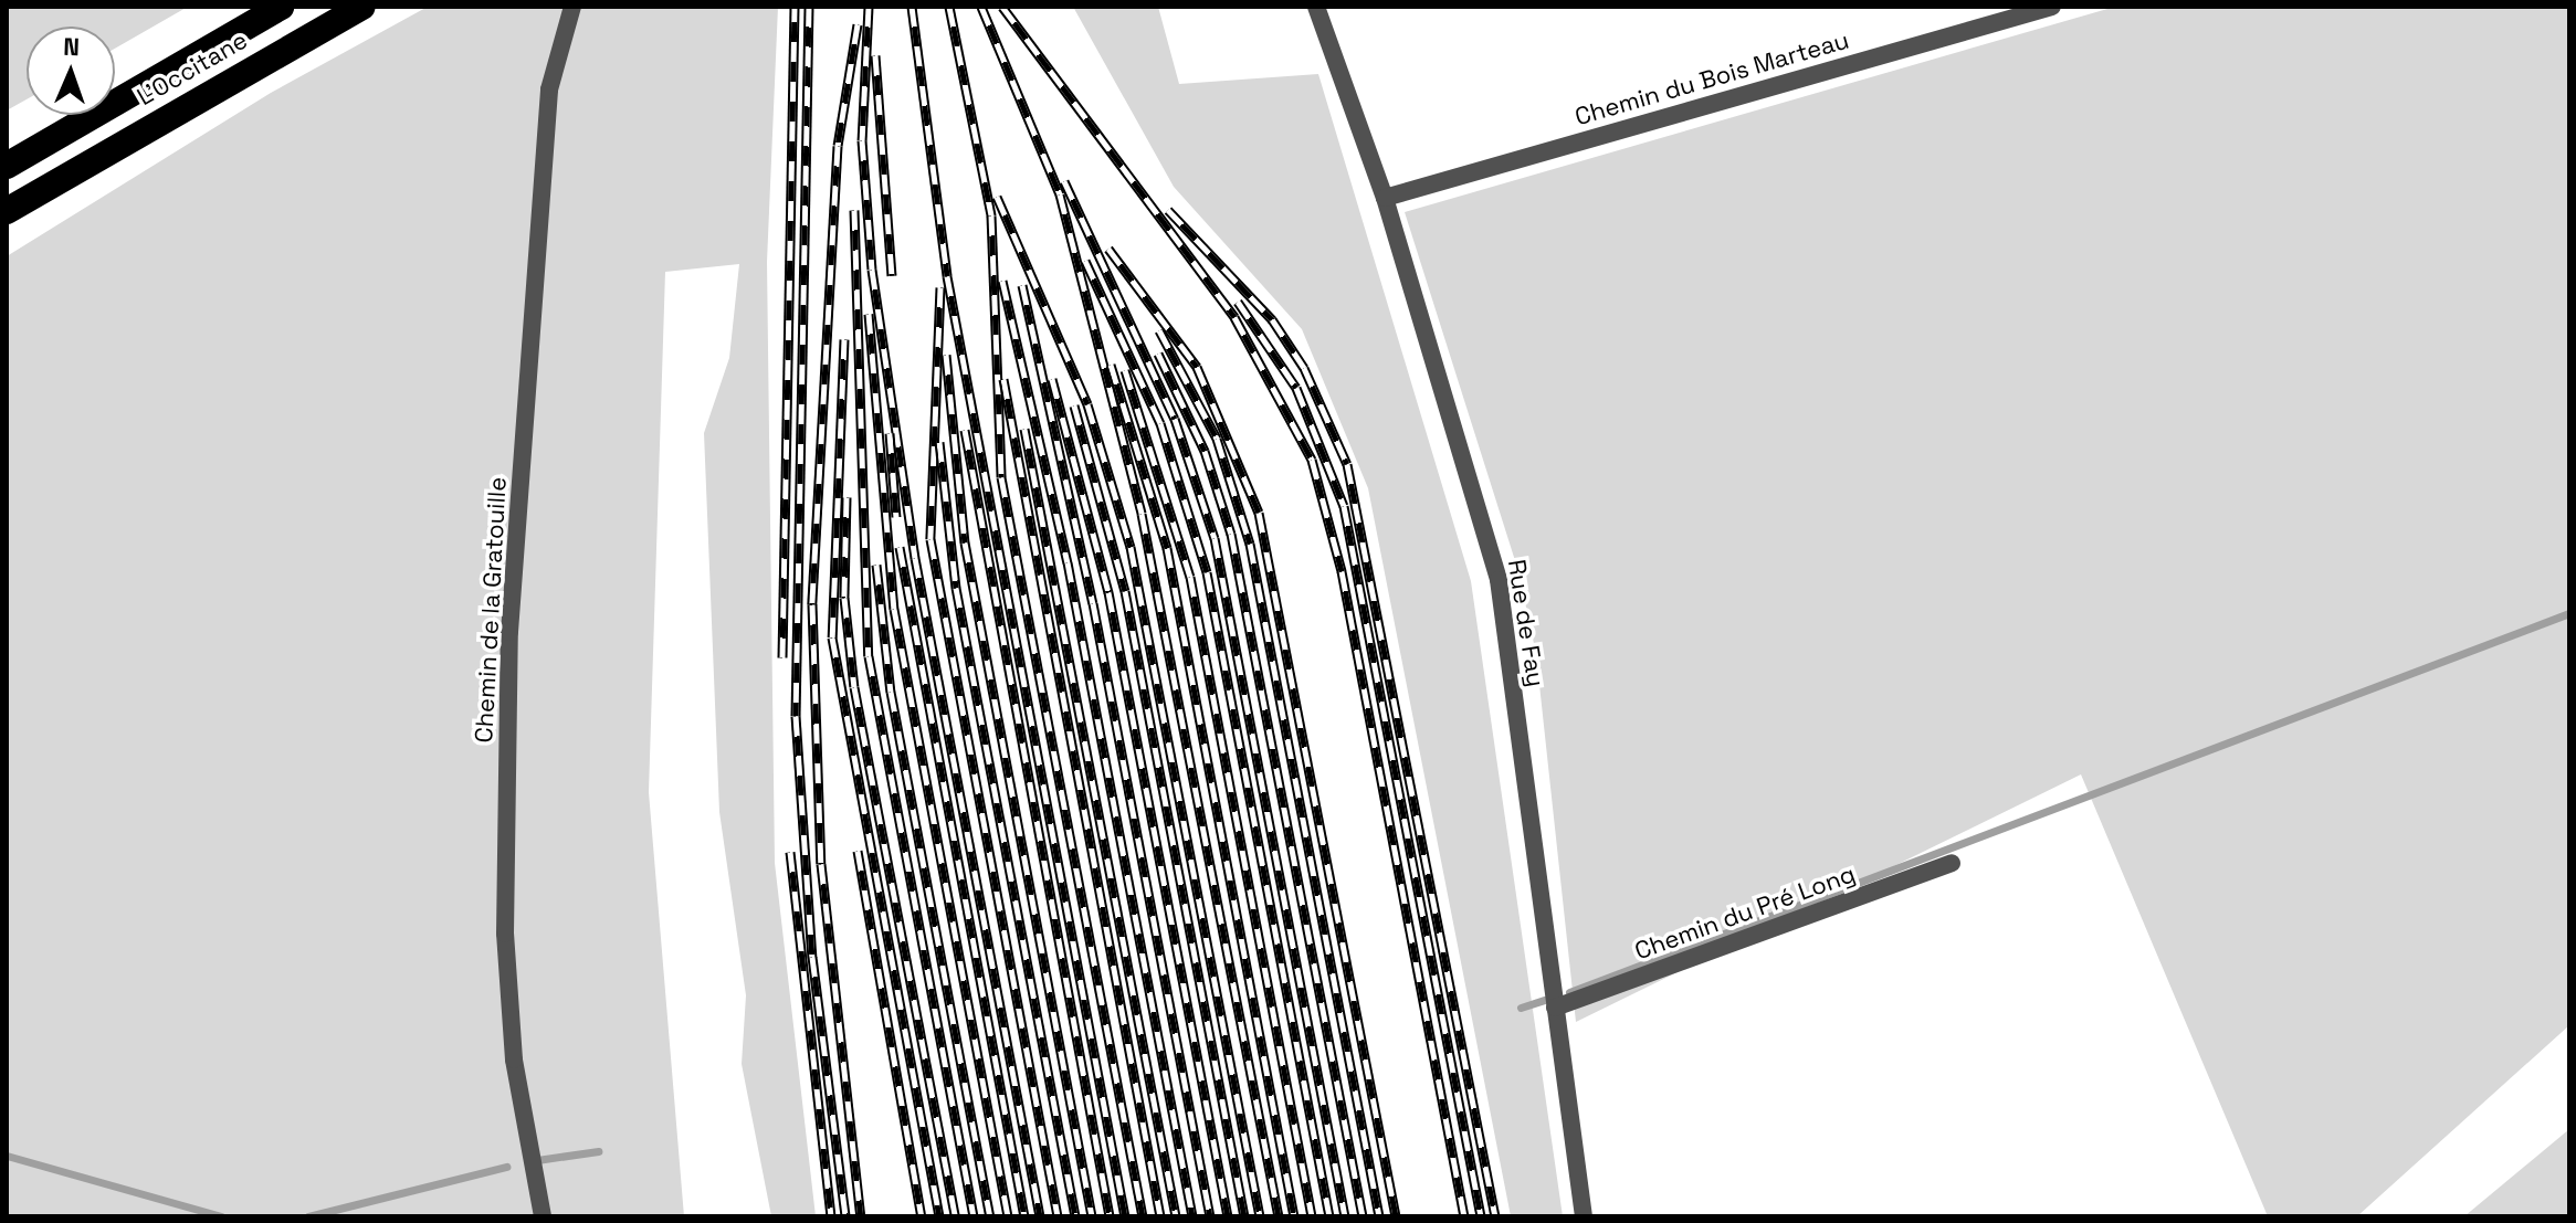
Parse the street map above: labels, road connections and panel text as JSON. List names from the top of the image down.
{
  "streets": {
    "highway": ["L'Occitane"],
    "street": [
      "Chemin du Bois Marteau",
      "Chemin de la Gratouille",
      "Rue de Fay",
      "Chemin du Pré Long"
    ]
  },
  "crossings": [
    ["Chemin du Bois Marteau", "Rue de Fay"],
    ["Rue de Fay", "Chemin du Pré Long"]
  ],
  "north": "top"
}
